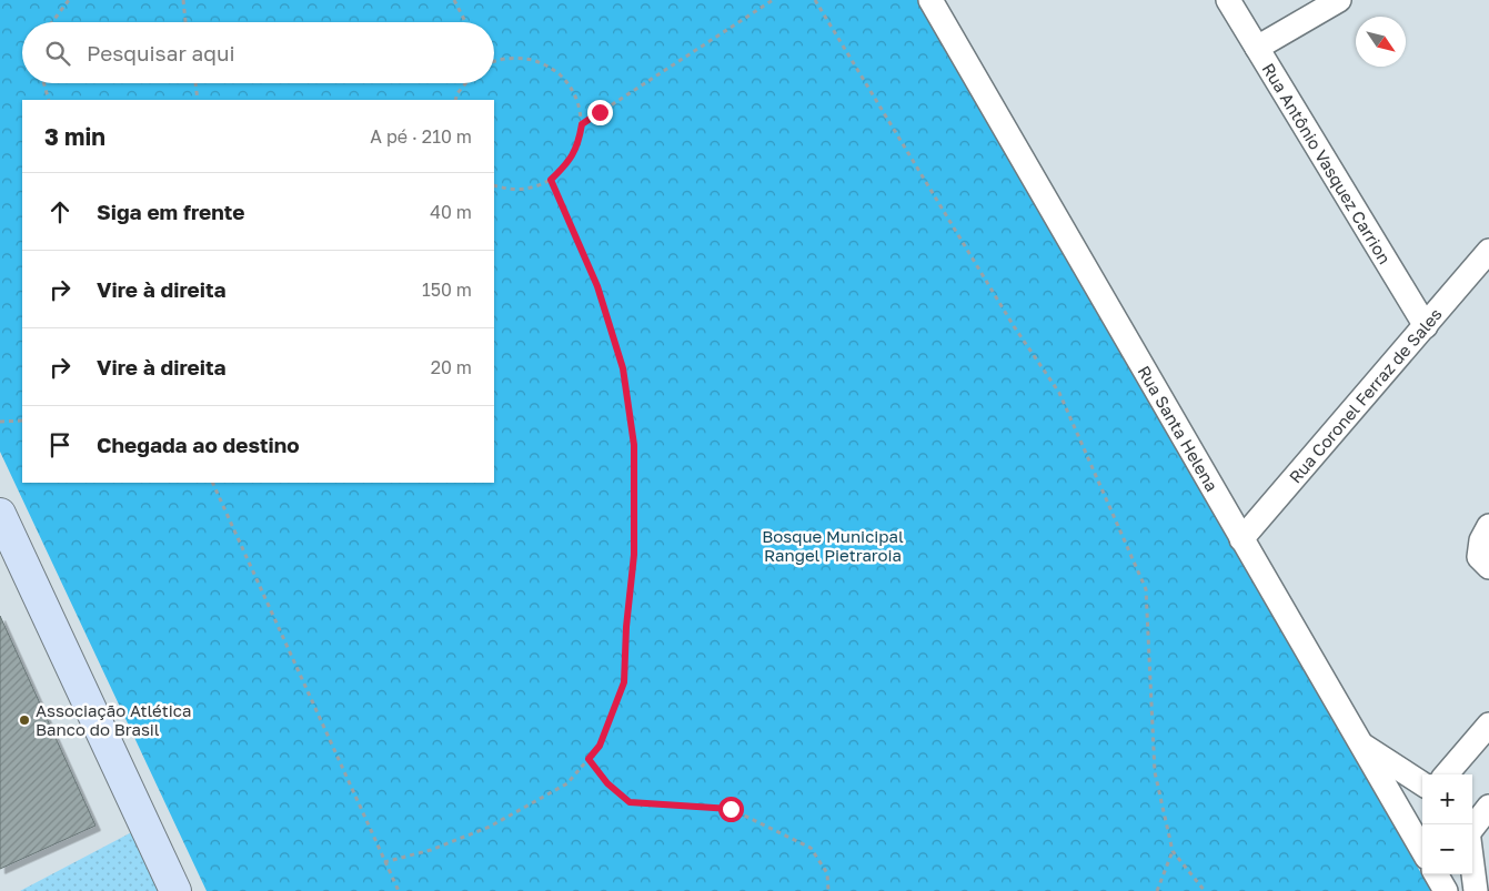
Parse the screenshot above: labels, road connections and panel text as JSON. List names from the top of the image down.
{
  "streets": {
    "street": ["Rua Antônio Vasquez Carrion", "Rua Coronel Ferraz de Sales", "Rua Santa Helena"]
  },
  "crossings": [
    ["Rua Antônio Vasquez Carrion", "Rua Coronel Ferraz de Sales"],
    ["Rua Coronel Ferraz de Sales", "Rua Santa Helena"]
  ],
  "parks": ["Bosque Municipal Rangel Pietraroia"],
  "places": ["Associação Atlética Banco do Brasil"],
  "north": "bottom right",
  "page": {
    "search": "Pesquisar aqui",
    "heading": ["3 min", "A pé · 210 m"],
    "list": [
      ["Siga em frente", "40 m"],
      ["Vire à direita", "150 m"],
      ["Vire à direita", "20 m"],
      "Chegada ao destino"
    ],
    "map_buttons": ["+", "−"]
  }
}
